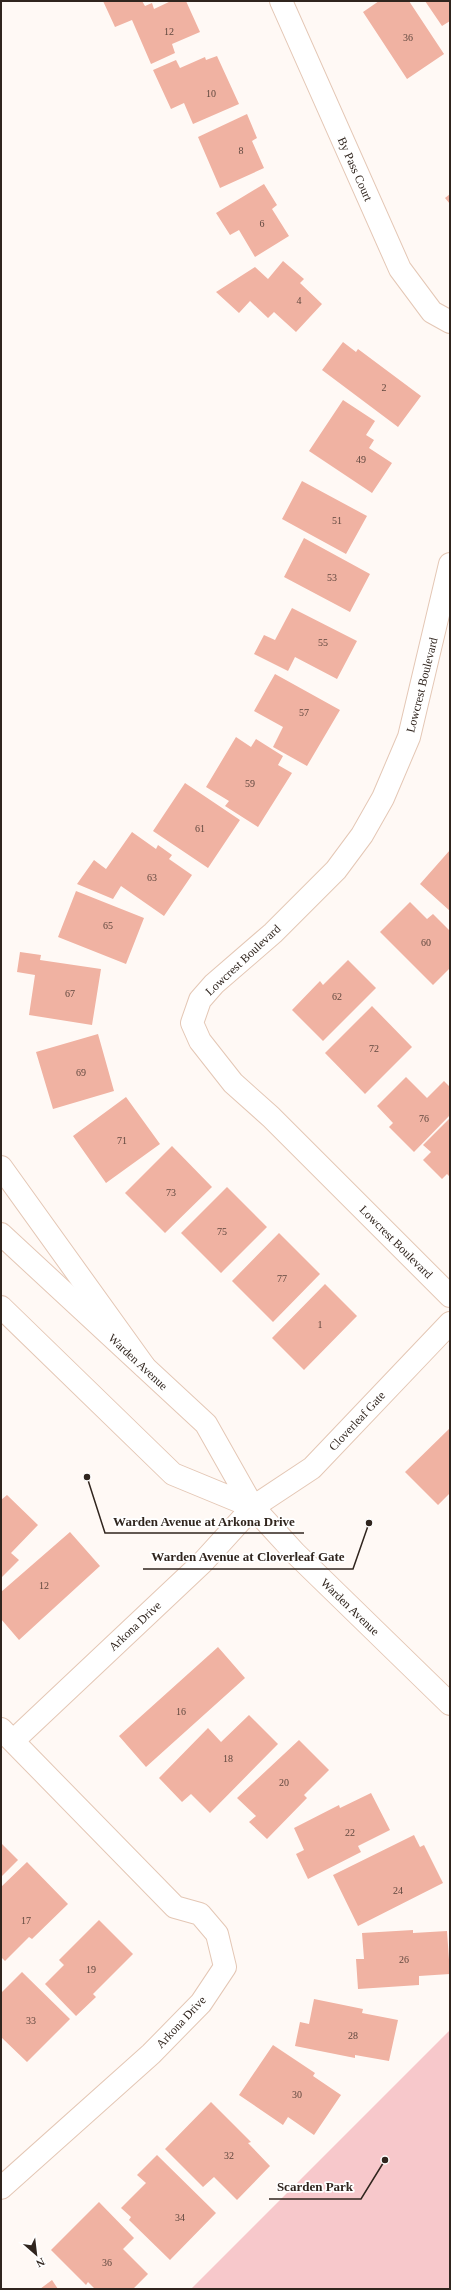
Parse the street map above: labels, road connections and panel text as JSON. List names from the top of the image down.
{
  "streets": {
    "main road": [
      "By Pass Court",
      "Lowcrest Boulevard",
      "Warden Avenue",
      "Cloverleaf Gate",
      "Arkona Drive"
    ]
  },
  "crossings": [
    ["Warden Avenue", "Cloverleaf Gate"],
    ["Warden Avenue", "Arkona Drive"],
    ["Cloverleaf Gate", "Arkona Drive"]
  ],
  "places": ["Warden Avenue at Arkona Drive", "Warden Avenue at Cloverleaf Gate", "Scarden Park"],
  "house_numbers": [
    "12",
    "36",
    "10",
    "8",
    "6",
    "4",
    "2",
    "49",
    "51",
    "53",
    "55",
    "57",
    "59",
    "61",
    "63",
    "65",
    "60",
    "67",
    "62",
    "72",
    "69",
    "76",
    "71",
    "73",
    "75",
    "77",
    "1",
    "12",
    "16",
    "18",
    "20",
    "22",
    "24",
    "17",
    "26",
    "19",
    "33",
    "28",
    "30",
    "32",
    "34",
    "36"
  ],
  "north": "bottom right"
}
